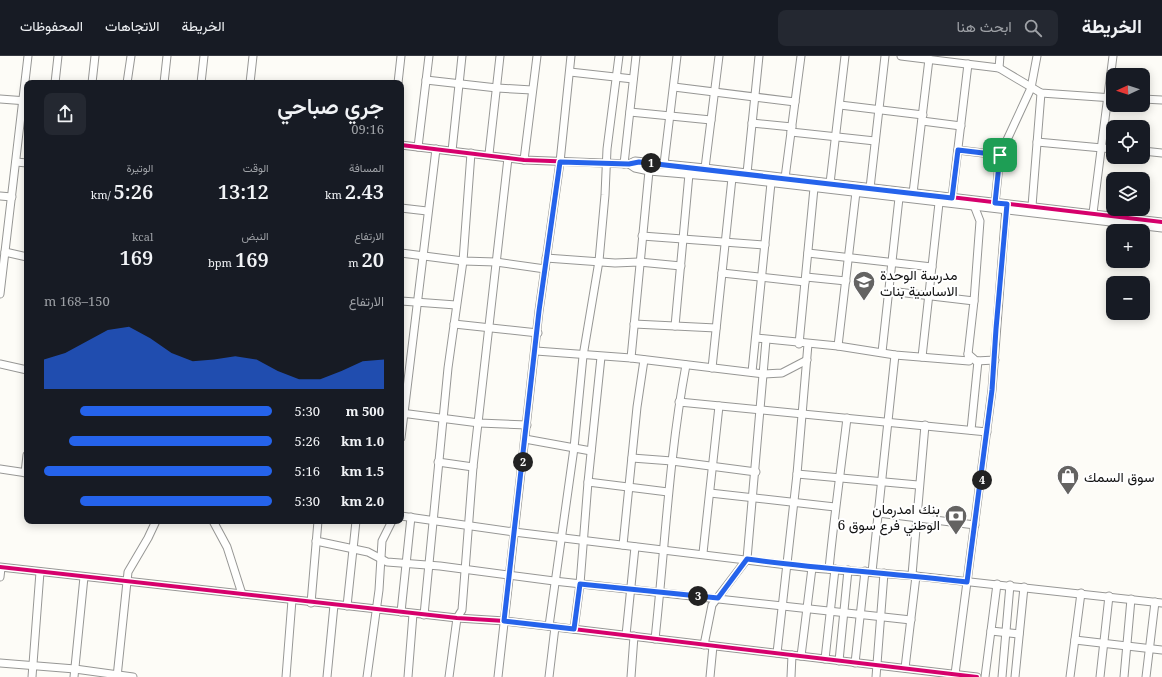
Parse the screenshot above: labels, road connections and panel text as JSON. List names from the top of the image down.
{
  "places": {
    "school or university": ["مدرسة الوحدة الاساسية بنات"],
    "shop": ["سوق السمك"],
    "bank": ["بنك امدرمان الوطني فرع سوق 6"]
  },
  "north": "left",
  "page": {
    "header": "الخريطة",
    "search": "ابحث هنا",
    "nav": ["الخريطة", "الاتجاهات", "المحفوظات"],
    "map_buttons": ["+", "−"],
    "heading": ["جري صباحي", "09:16"],
    "stats": [
      ["المسافة", "2.43 km"],
      ["الوقت", "13:12"],
      ["الوتيرة", "5:26 /km"],
      ["الارتفاع", "20 m"],
      ["النبض", "169 bpm"],
      ["kcal", "169"]
    ],
    "pins": [
      "1",
      "2",
      "4",
      "3"
    ],
    "chart": ["الارتفاع", "150–168 m"],
    "list": [
      {
        "name": "500 m",
        "note": "5:30"
      },
      {
        "name": "1.0 km",
        "note": "5:26"
      },
      {
        "name": "1.5 km",
        "note": "5:16"
      },
      {
        "name": "2.0 km",
        "note": "5:30"
      }
    ]
  }
}
